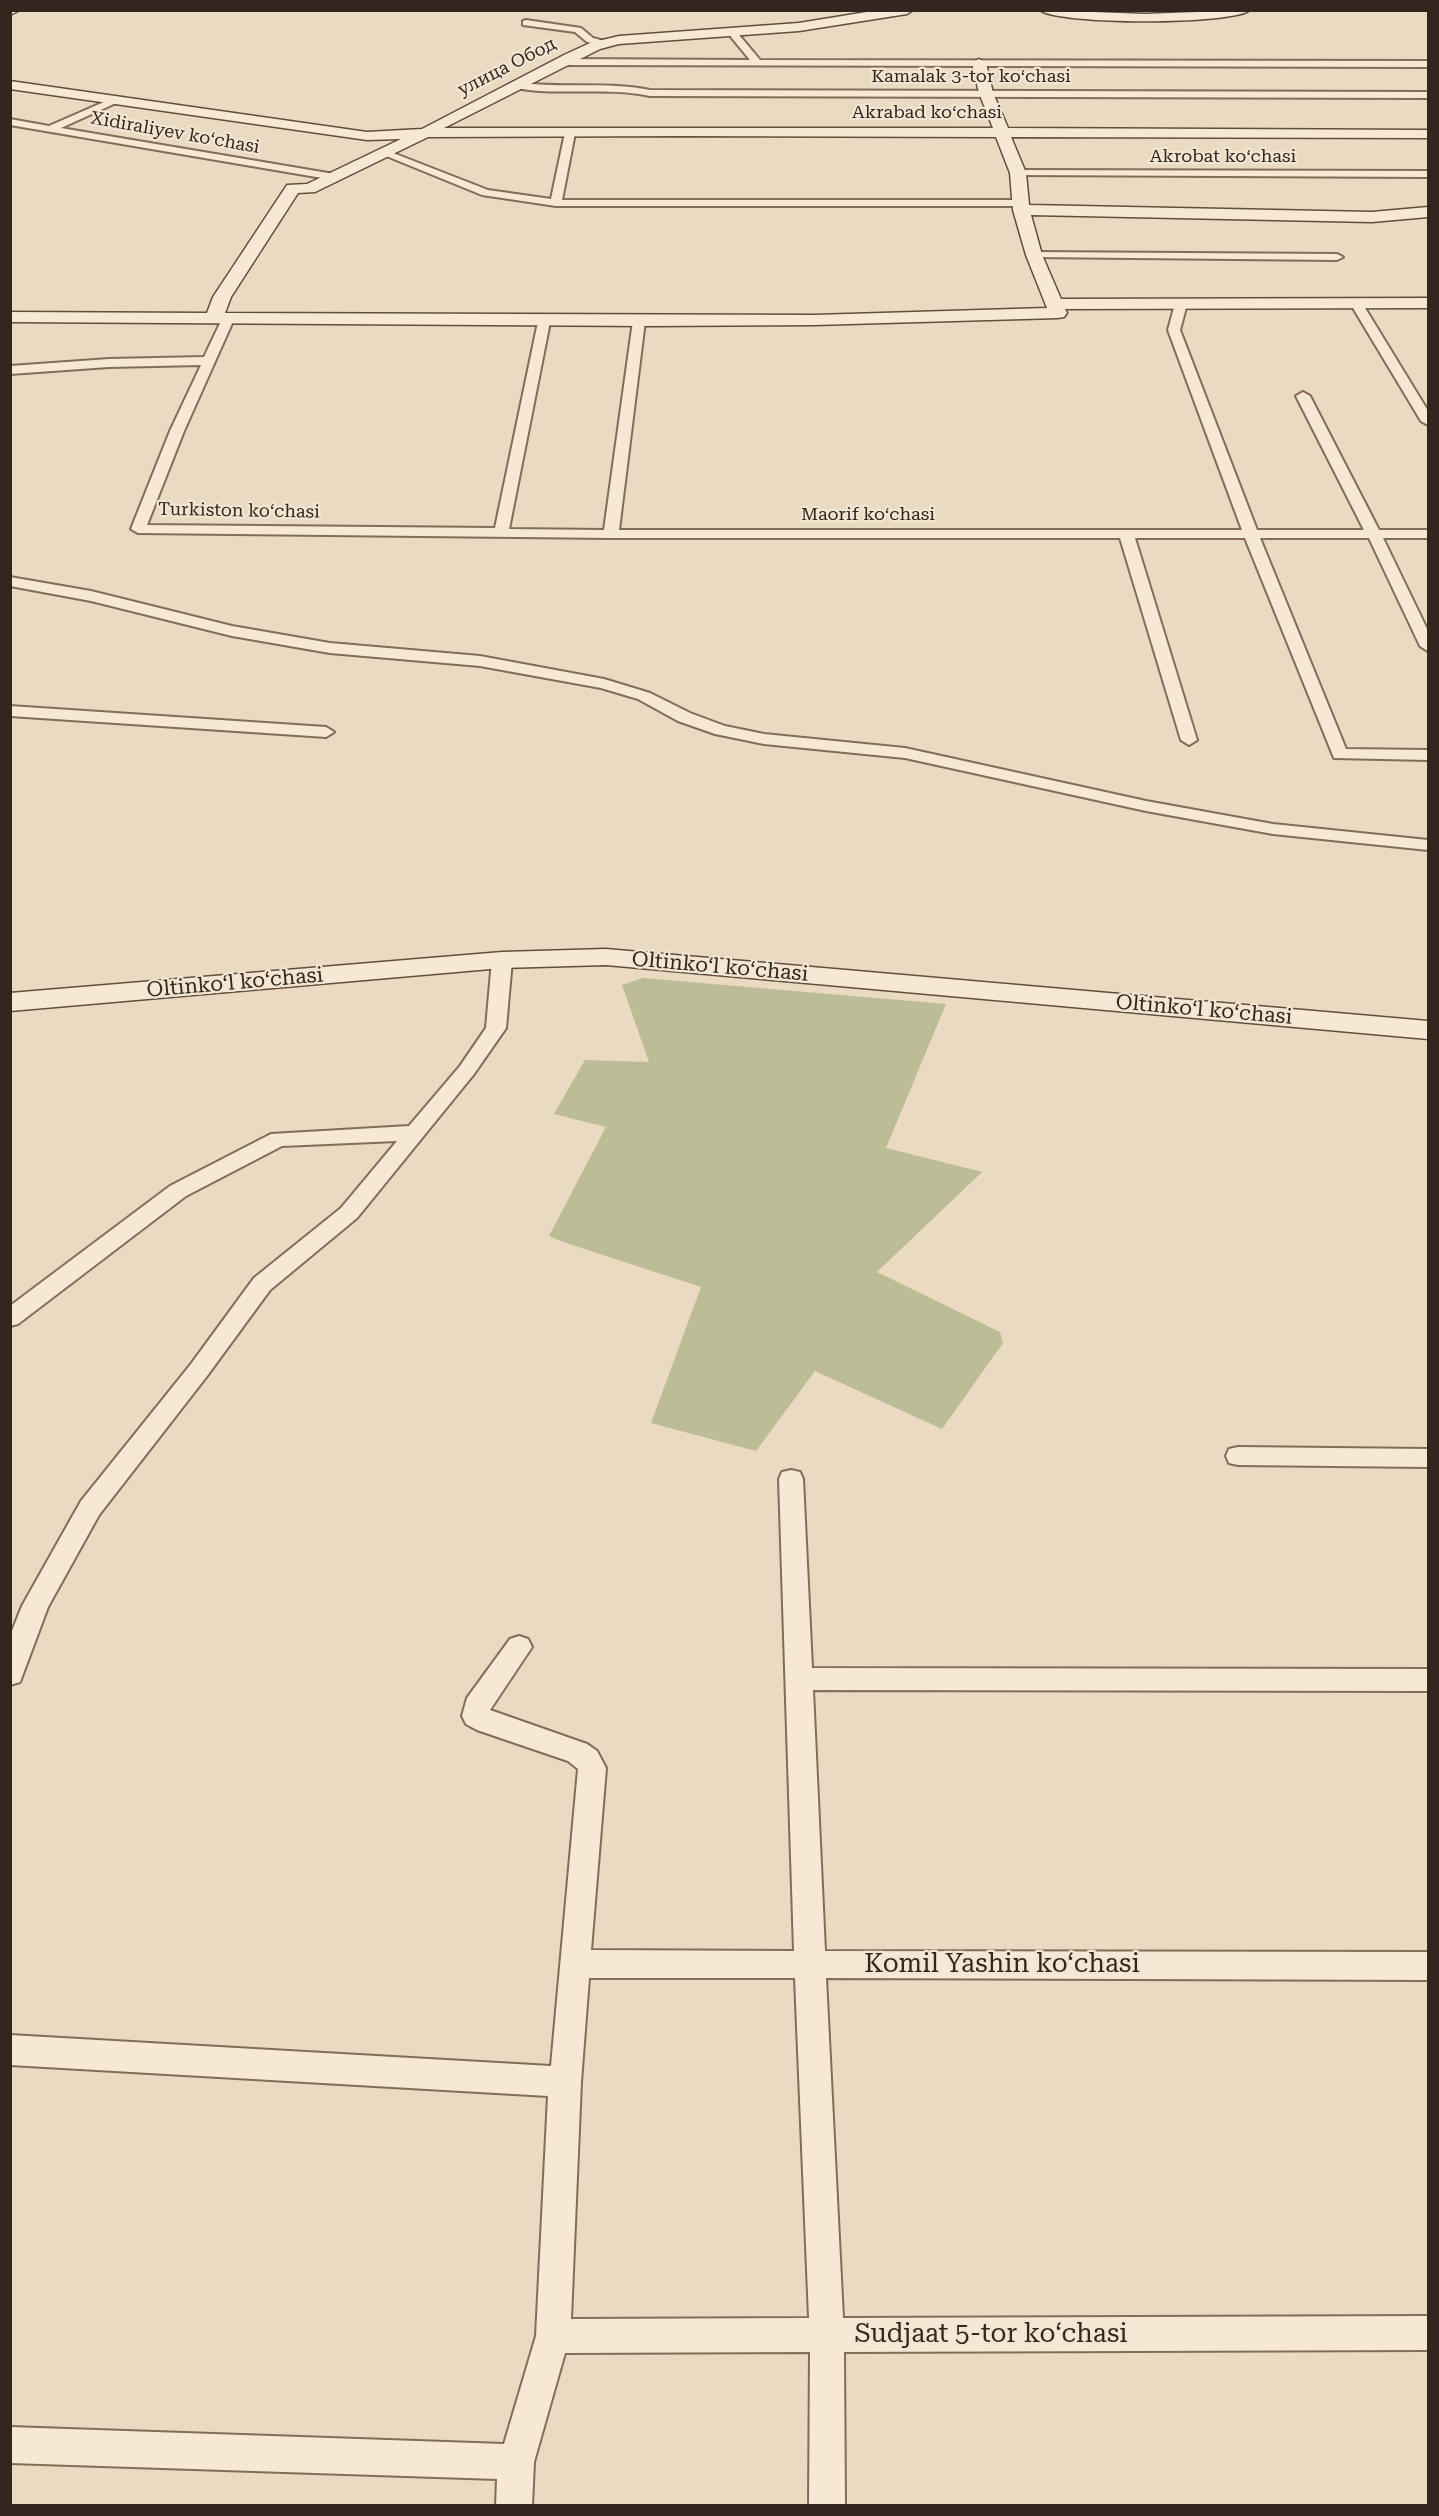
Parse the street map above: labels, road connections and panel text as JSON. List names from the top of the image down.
{
  "streets": {
    "street": [
      "улица Обод",
      "Kamalak 3-tor koʻchasi",
      "Akrabad koʻchasi",
      "Xidiraliyev koʻchasi",
      "Akrobat koʻchasi",
      "Turkiston koʻchasi",
      "Maorif koʻchasi",
      "Oltinkoʻl koʻchasi",
      "Komil Yashin koʻchasi",
      "Sudjaat 5-tor koʻchasi"
    ]
  },
  "crossings": [
    ["улица Обод", "Kamalak 3-tor koʻchasi"],
    ["улица Обод", "Akrabad koʻchasi"],
    ["улица Обод", "Xidiraliyev koʻchasi"],
    ["Turkiston koʻchasi", "Maorif koʻchasi"]
  ]
}
